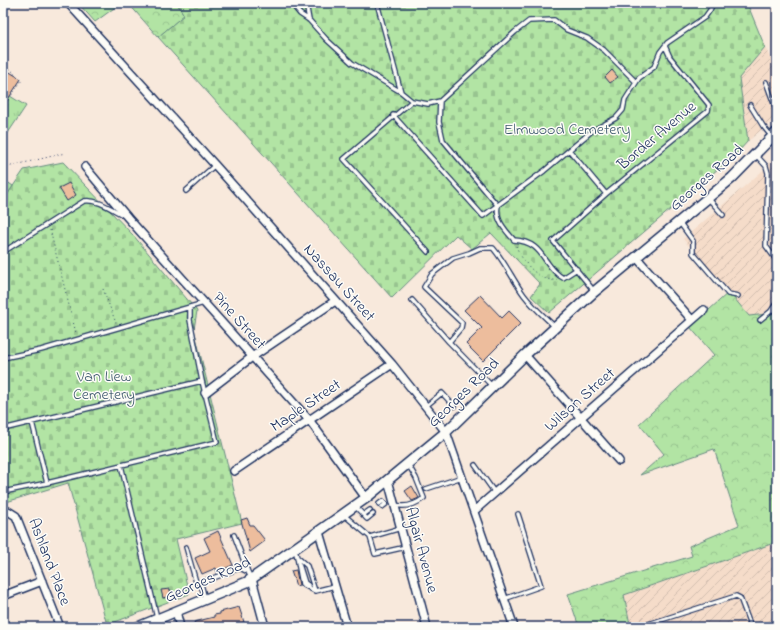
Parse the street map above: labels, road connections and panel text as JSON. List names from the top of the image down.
{
  "streets": {
    "street": [
      "Georges Road",
      "Nassau Street",
      "Pine Street",
      "Wilson Street",
      "Maple Street",
      "Algair Avenue",
      "Ashland Place"
    ],
    "lane": ["Border Avenue"]
  },
  "crossings": [
    ["Georges Road", "Nassau Street"],
    ["Georges Road", "Pine Street"],
    ["Georges Road", "Algair Avenue"],
    ["Nassau Street", "Wilson Street"],
    ["Nassau Street", "Maple Street"],
    ["Pine Street", "Maple Street"]
  ],
  "parks": ["Elmwood Cemetery", "Van Liew Cemetery"]
}
